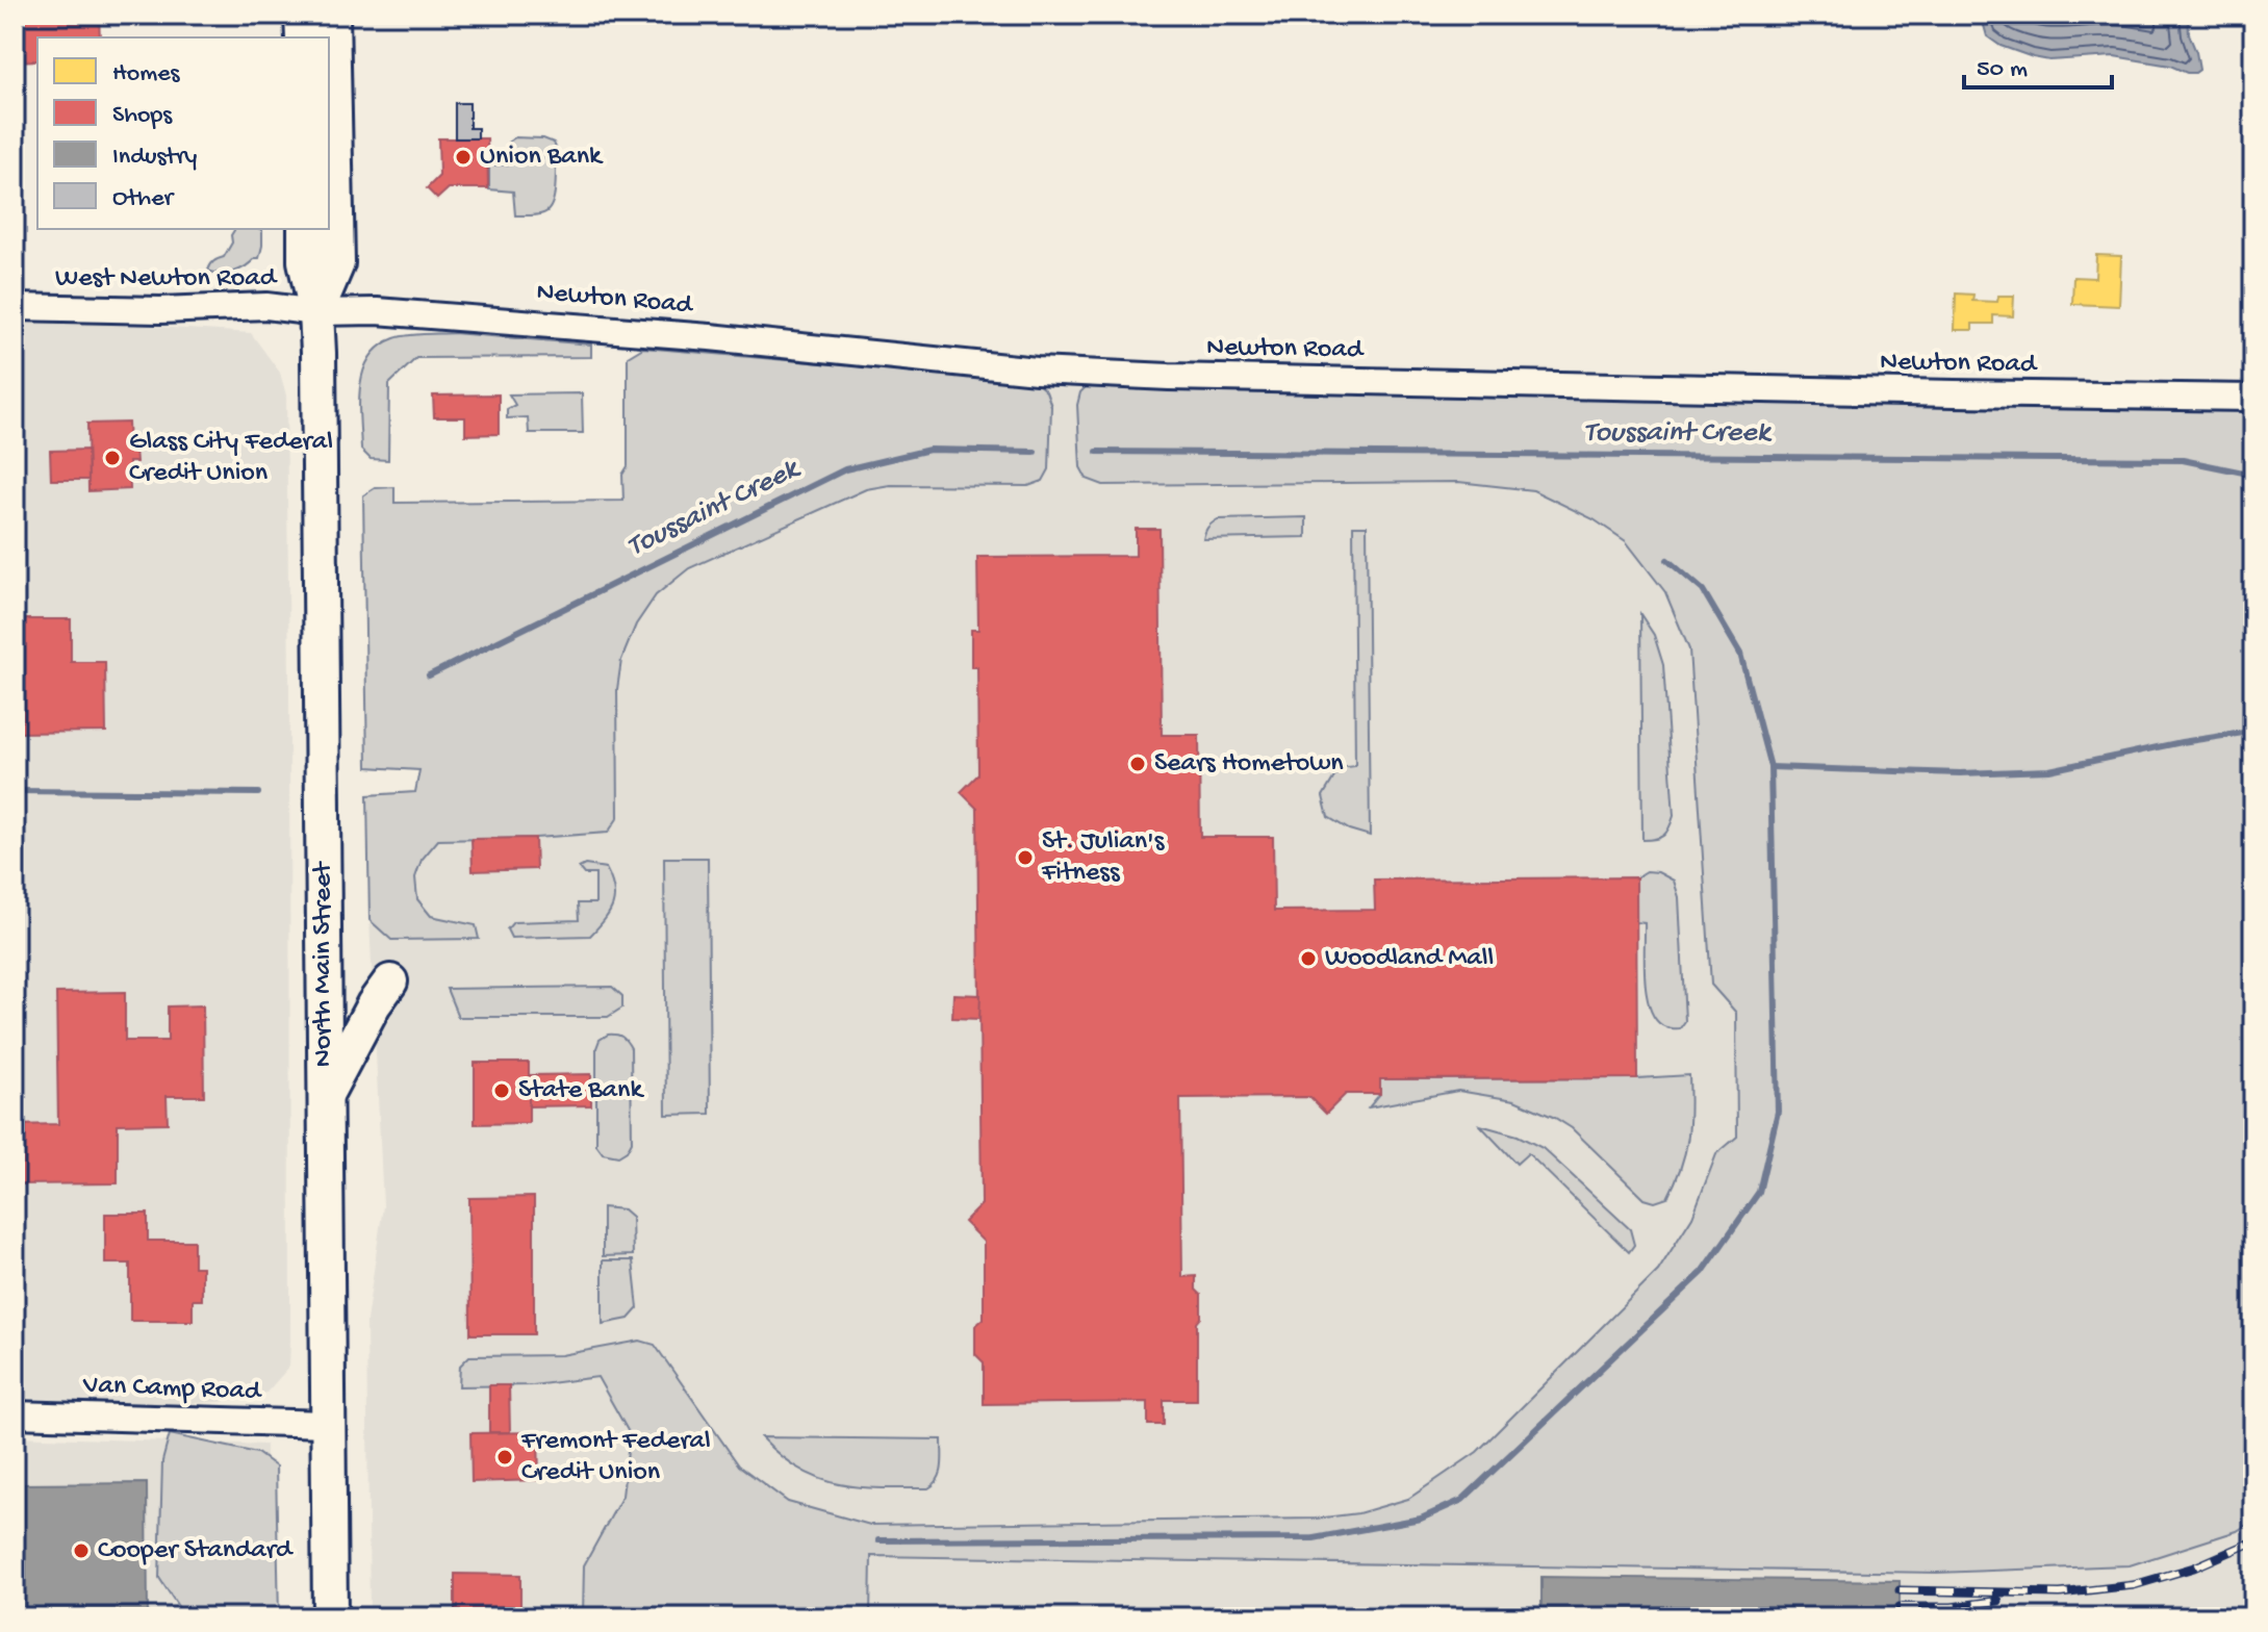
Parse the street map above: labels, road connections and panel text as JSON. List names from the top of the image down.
{
  "streets": {
    "main road": ["North Main Street"],
    "street": ["West Newton Road", "Newton Road", "Van Camp Road"]
  },
  "crossings": [
    ["West Newton Road", "Newton Road"],
    ["West Newton Road", "North Main Street"],
    ["Newton Road", "North Main Street"],
    ["North Main Street", "Van Camp Road"]
  ],
  "water": ["Toussaint Creek"],
  "places": [
    "Union Bank",
    "Glass City Federal Credit Union",
    "Sears Hometown",
    "St. Julian's Fitness",
    "Woodland Mall",
    "State Bank",
    "Fremont Federal Credit Union",
    "Cooper Standard"
  ],
  "legend": [
    "Homes",
    "Shops",
    "Industry",
    "Other"
  ],
  "scale_bar": "50 m"
}
